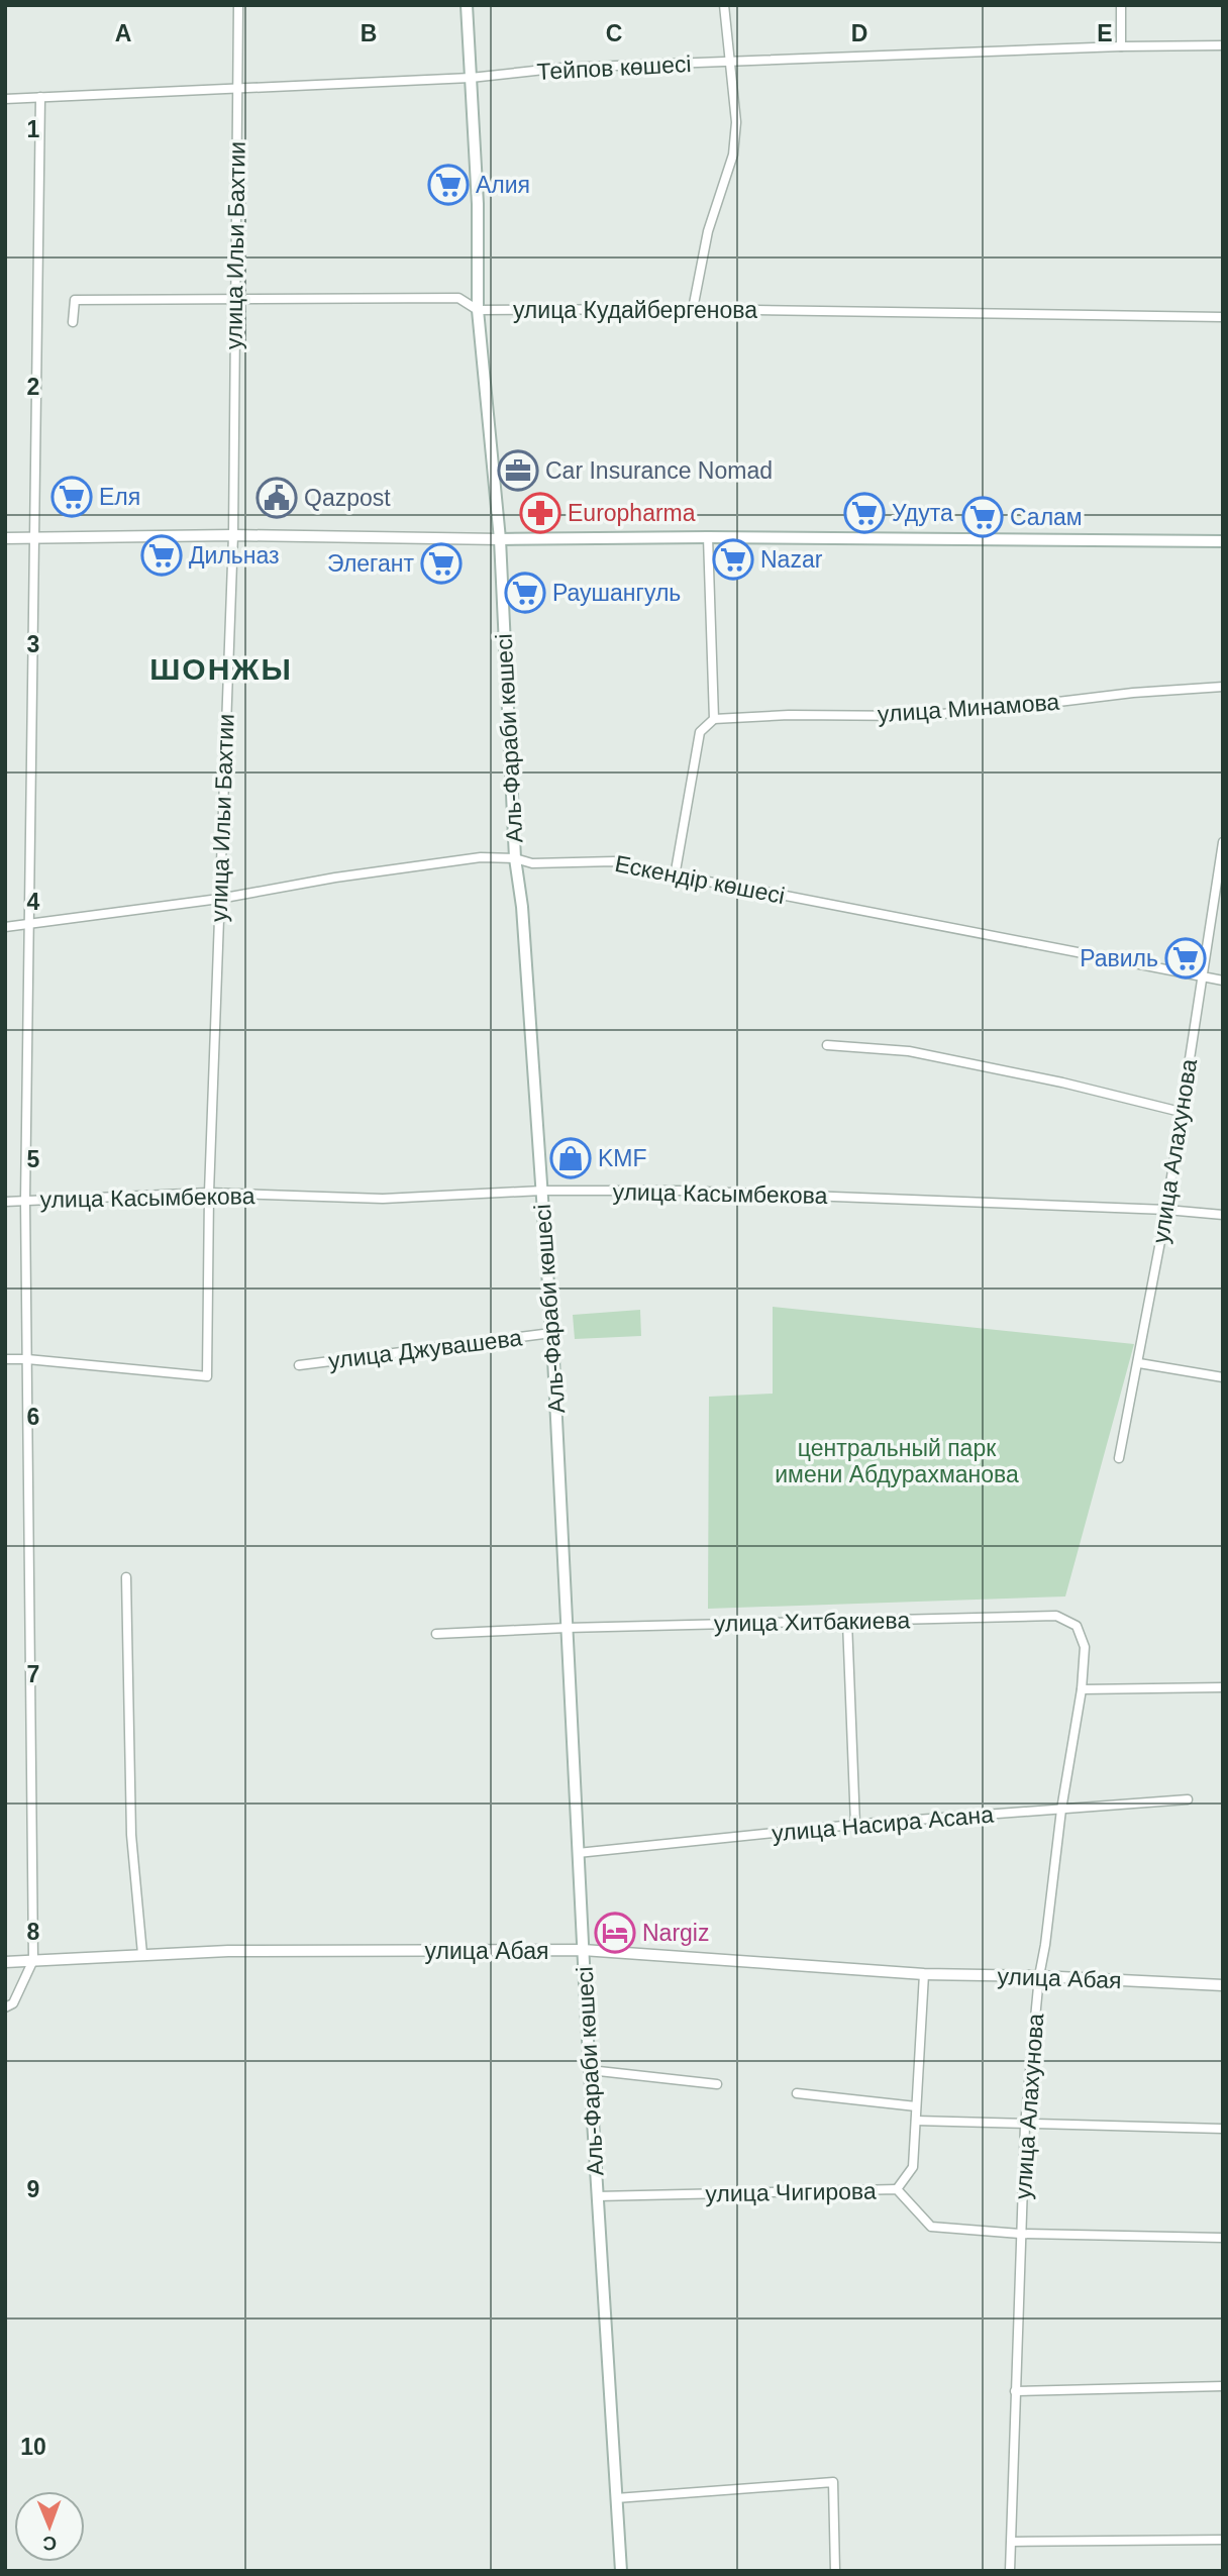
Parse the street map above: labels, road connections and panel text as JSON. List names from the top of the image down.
{
  "streets": {
    "main road": ["Аль-Фараби көшесі"],
    "street": [
      "Тейпов көшесі",
      "улица Ильи Бахтии",
      "улица Кудайбергенова",
      "улица Минамова",
      "Ескендір көшесі",
      "улица Алахунова",
      "улица Касымбекова",
      "улица Джувашева",
      "улица Хитбакиева",
      "улица Насира Асана",
      "улица Абая",
      "улица Чигирова"
    ]
  },
  "crossings": [
    ["Тейпов көшесі", "улица Ильи Бахтии"],
    ["Тейпов көшесі", "Аль-Фараби көшесі"],
    ["улица Ильи Бахтии", "улица Кудайбергенова"],
    ["улица Ильи Бахтии", "Ескендір көшесі"],
    ["улица Ильи Бахтии", "улица Касымбекова"],
    ["улица Кудайбергенова", "Аль-Фараби көшесі"],
    ["Аль-Фараби көшесі", "Ескендір көшесі"],
    ["Аль-Фараби көшесі", "улица Касымбекова"],
    ["Аль-Фараби көшесі", "улица Джувашева"],
    ["Аль-Фараби көшесі", "улица Хитбакиева"],
    ["Аль-Фараби көшесі", "улица Насира Асана"],
    ["Аль-Фараби көшесі", "улица Абая"],
    ["Аль-Фараби көшесі", "улица Чигирова"],
    ["Ескендір көшесі", "улица Алахунова"],
    ["улица Алахунова", "улица Касымбекова"],
    ["улица Алахунова", "улица Хитбакиева"],
    ["улица Алахунова", "улица Насира Асана"],
    ["улица Алахунова", "улица Абая"],
    ["улица Алахунова", "улица Чигирова"]
  ],
  "districts": ["ШОНЖЫ"],
  "parks": ["центральный парк имени Абдурахманова"],
  "places": {
    "supermarket": [
      "Алия",
      "Еля",
      "Удута",
      "Салам",
      "Дильназ",
      "Nazar",
      "Элегант",
      "Раушангуль",
      "Равиль"
    ],
    "office": ["Car Insurance Nomad"],
    "public building": ["Qazpost"],
    "pharmacy": ["Europharma"],
    "shop": ["KMF"],
    "hotel": ["Nargiz"]
  },
  "north": "bottom",
  "grid": {
    "columns": [
      "A",
      "B",
      "C",
      "D",
      "E"
    ],
    "rows": [
      "1",
      "2",
      "3",
      "4",
      "5",
      "6",
      "7",
      "8",
      "9",
      "10"
    ]
  }
}
